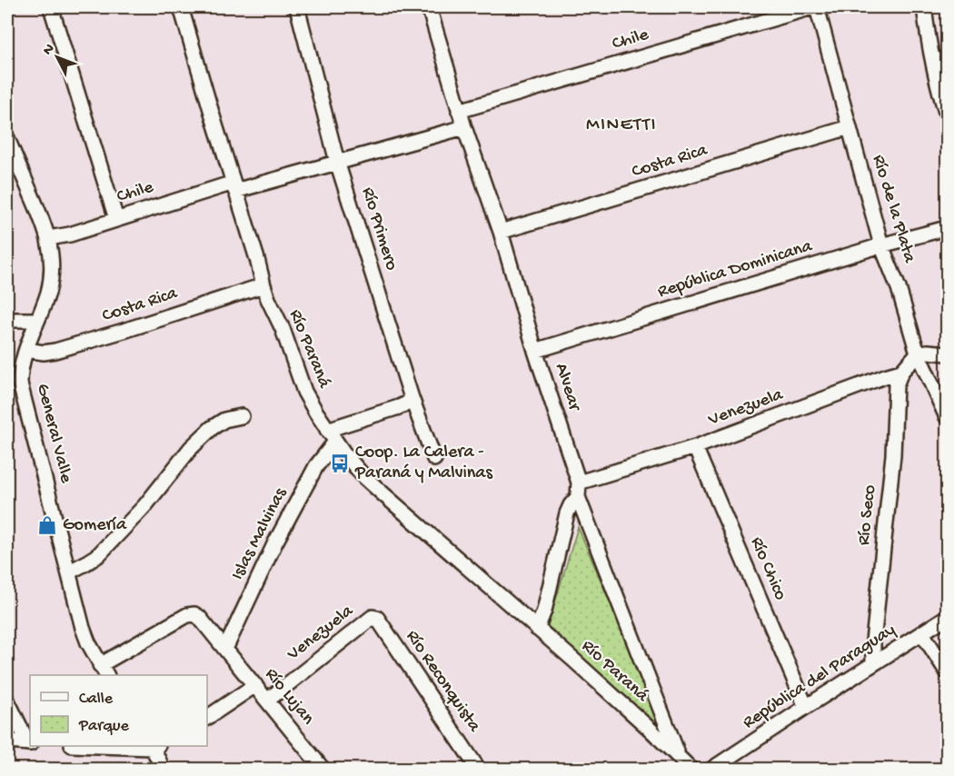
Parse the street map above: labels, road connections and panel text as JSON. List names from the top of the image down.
{
  "streets": {
    "street": [
      "Chile",
      "Costa Rica",
      "Río de la Plata",
      "Río Primero",
      "República Dominicana",
      "Río Paraná",
      "Alvear",
      "Venezuela",
      "General Valle",
      "Río Seco",
      "Islas Malvinas",
      "Río Chico",
      "República del Paraguay",
      "Río Reconquista",
      "Río Lujan"
    ]
  },
  "crossings": [
    ["Chile", "Río Primero"],
    ["Chile", "Río Paraná"],
    ["Chile", "Alvear"],
    ["Chile", "General Valle"],
    ["Costa Rica", "Río de la Plata"],
    ["Costa Rica", "Río Paraná"],
    ["Costa Rica", "Alvear"],
    ["Costa Rica", "General Valle"],
    ["Río de la Plata", "República Dominicana"],
    ["República Dominicana", "Alvear"],
    ["Río Paraná", "Alvear"],
    ["Río Paraná", "Islas Malvinas"],
    ["Alvear", "Venezuela"],
    ["Venezuela", "Río Seco"],
    ["Venezuela", "Río Chico"],
    ["Venezuela", "Río Reconquista"],
    ["Venezuela", "Río Lujan"],
    ["General Valle", "Río Lujan"],
    ["Río Seco", "República del Paraguay"],
    ["Islas Malvinas", "Río Lujan"],
    ["Río Chico", "República del Paraguay"]
  ],
  "districts": ["MINETTI"],
  "places": {
    "bus stop": ["Coop. La Calera - Paraná y Malvinas"],
    "shop": ["Gomería"]
  },
  "legend": ["Calle", "Parque"],
  "north": "top left"
}
